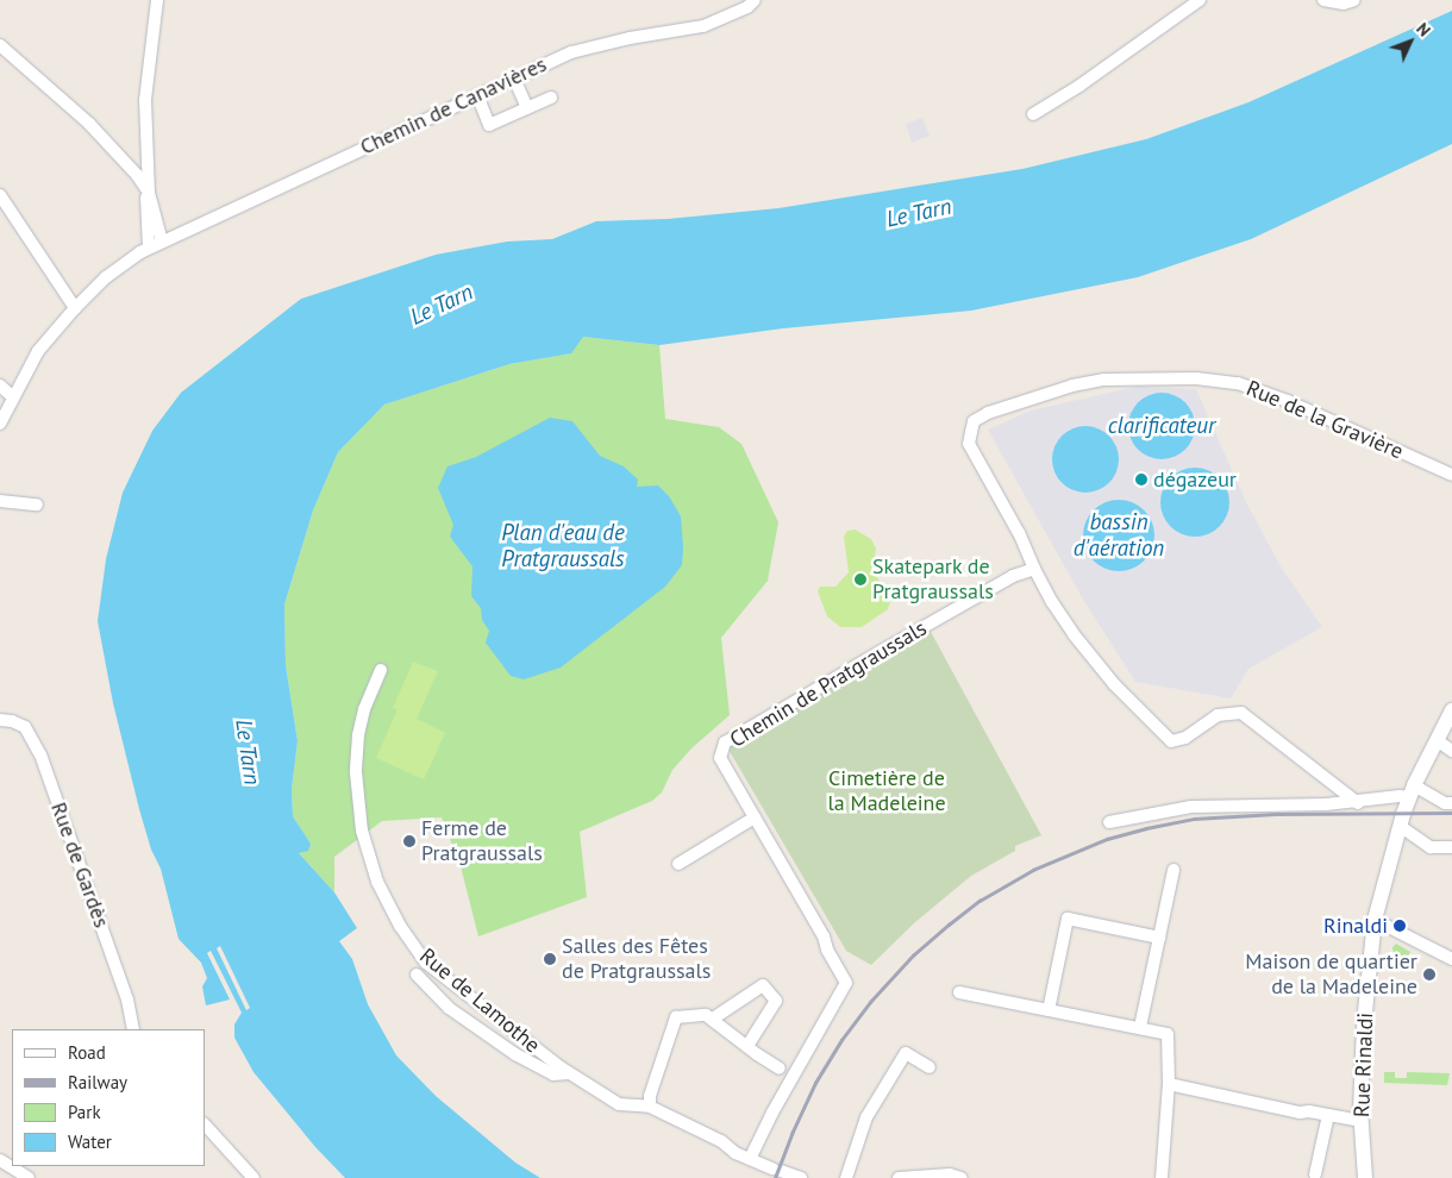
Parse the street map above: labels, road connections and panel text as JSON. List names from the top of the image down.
{
  "streets": {
    "street": [
      "Chemin de Canavières",
      "Rue de la Gravière",
      "Chemin de Pratgraussals",
      "Rue de Gardès",
      "Rue de Lamothe",
      "Rue Rinaldi"
    ]
  },
  "crossings": [
    ["Rue de la Gravière", "Chemin de Pratgraussals"],
    ["Chemin de Pratgraussals", "Rue de Lamothe"]
  ],
  "water": [
    "Le Tarn",
    "clarificateur",
    "bassin d'aération",
    "Plan d'eau de Pratgraussals"
  ],
  "parks": ["Cimetière de la Madeleine"],
  "places": [
    "dégazeur",
    "Skatepark de Pratgraussals",
    "Ferme de Pratgraussals",
    "Rinaldi",
    "Salles des Fêtes de Pratgraussals",
    "Maison de quartier de la Madeleine"
  ],
  "legend": [
    "Road",
    "Railway",
    "Park",
    "Water"
  ],
  "north": "top right"
}
